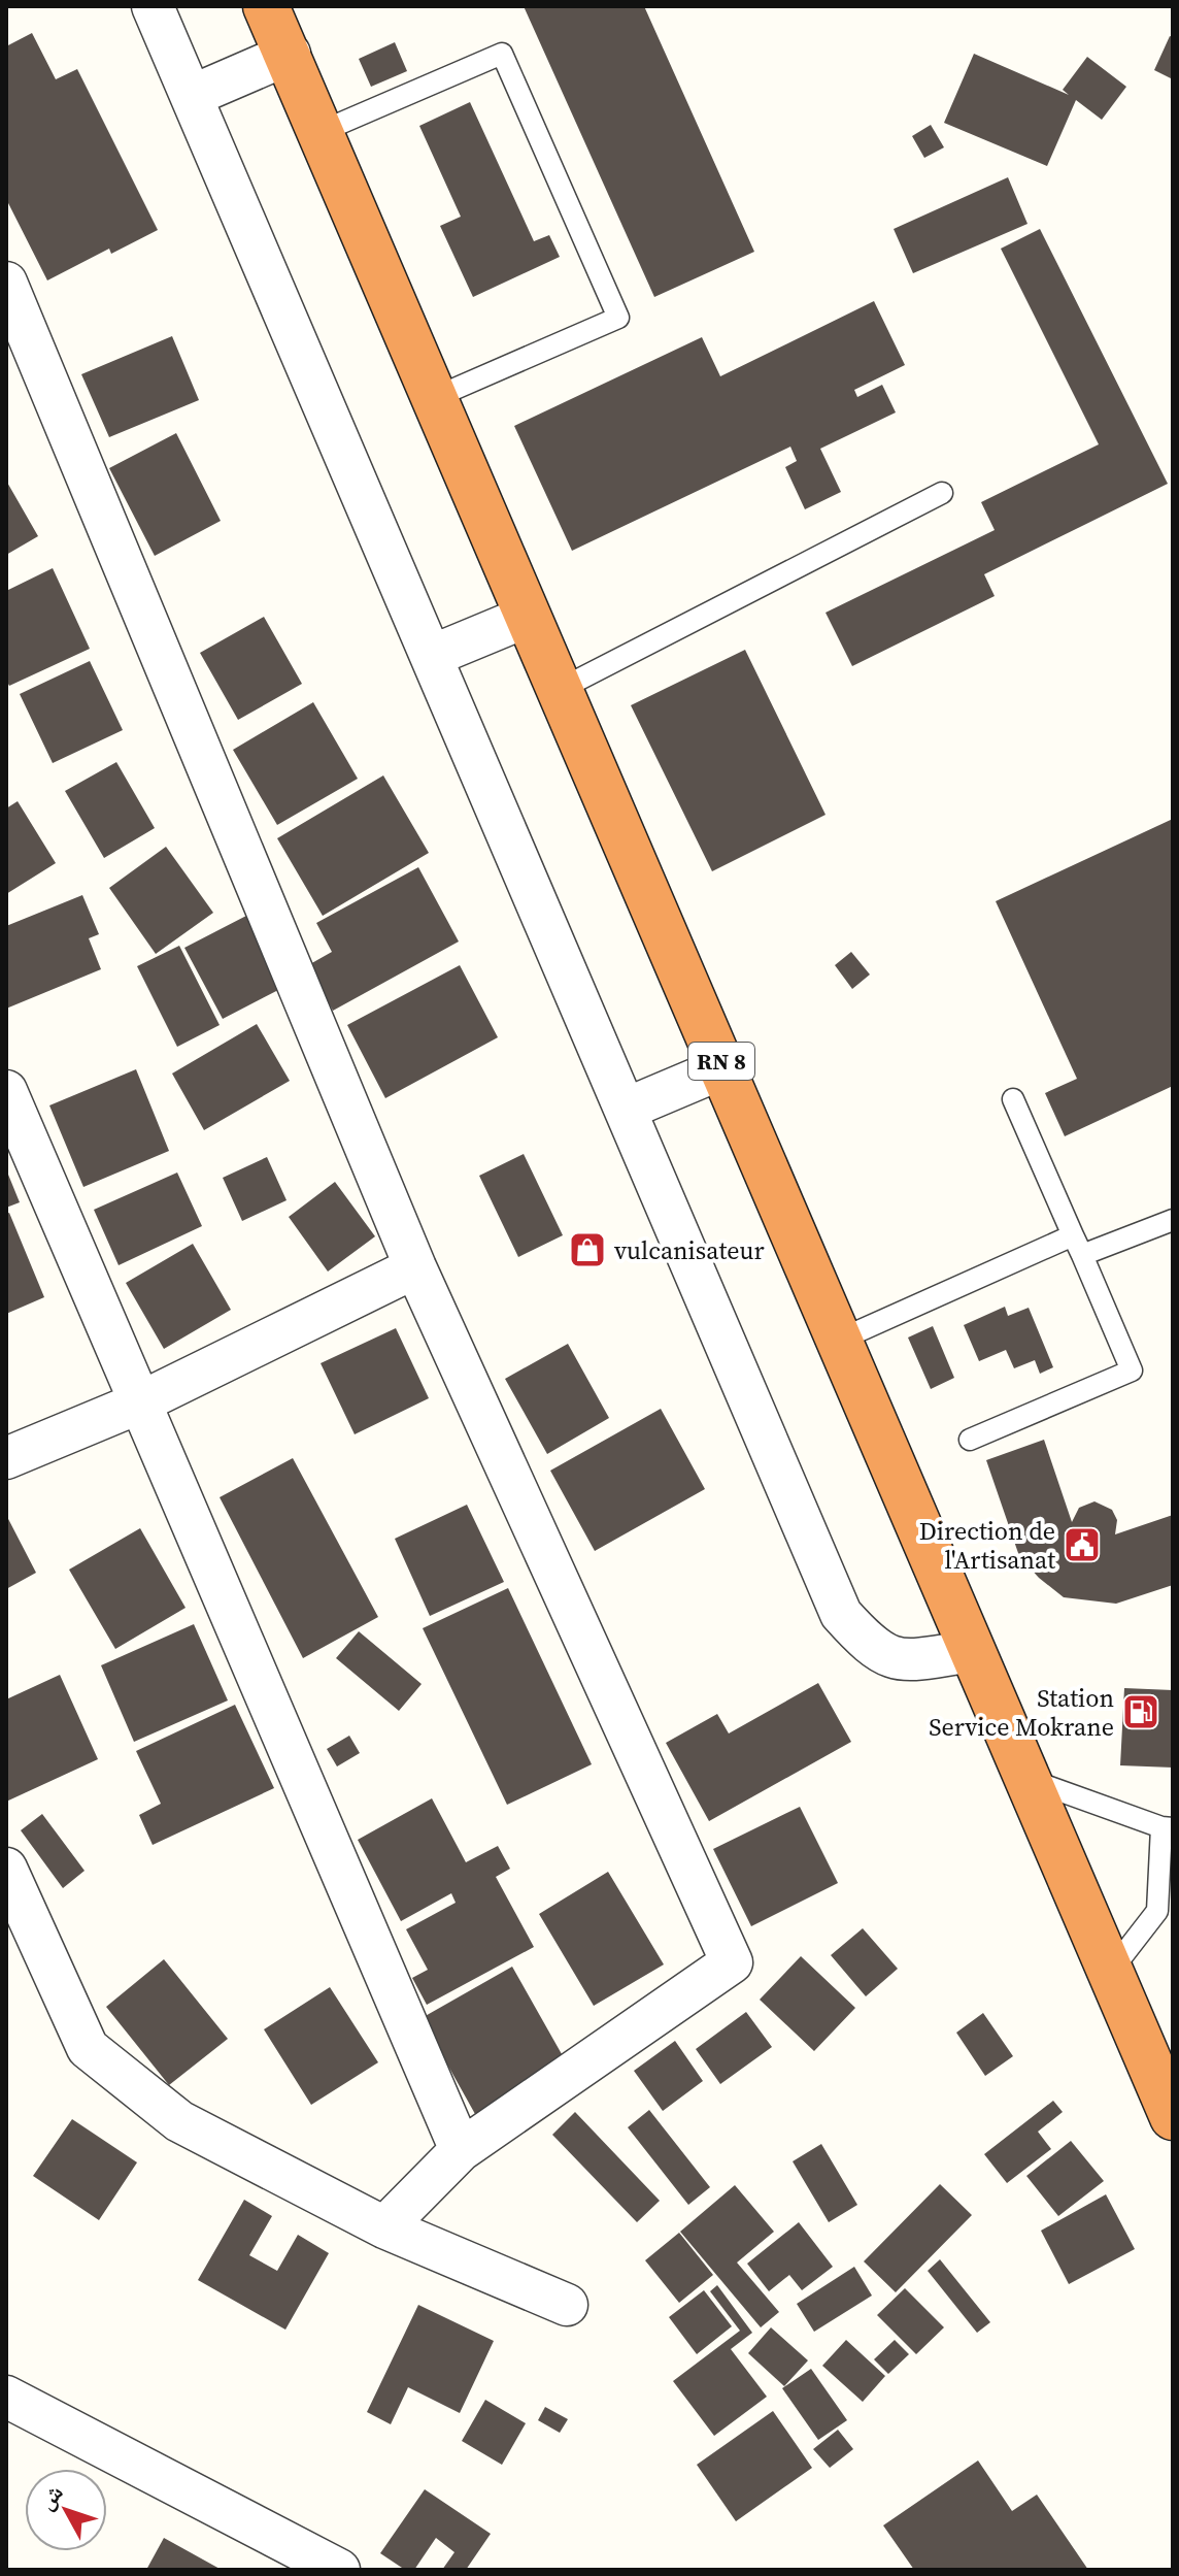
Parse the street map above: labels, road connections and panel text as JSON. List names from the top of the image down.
{
  "streets": {
    "highway": ["RN 8"]
  },
  "places": {
    "shop": ["vulcanisateur"],
    "public building": ["Direction de l'Artisanat"],
    "fuel station": ["Station Service Mokrane"]
  },
  "north": "top left"
}
